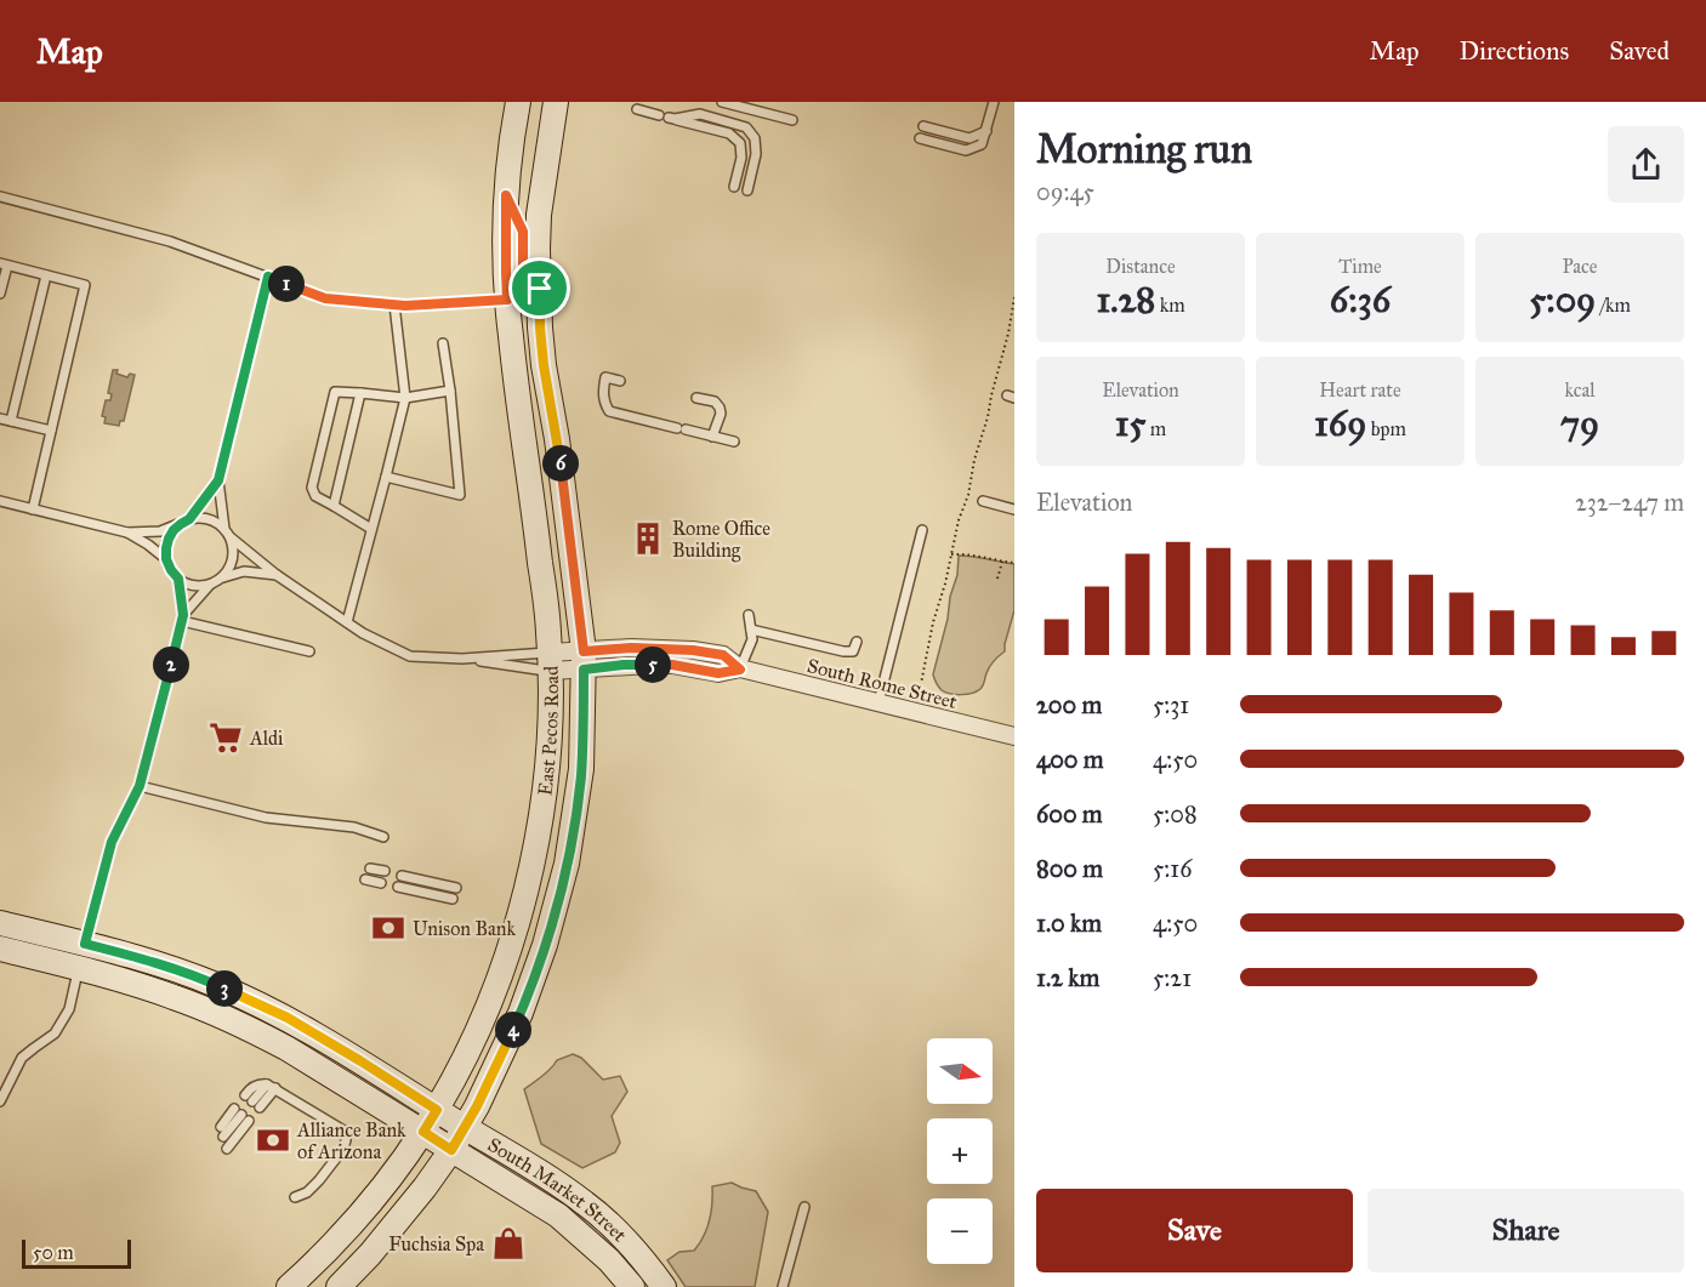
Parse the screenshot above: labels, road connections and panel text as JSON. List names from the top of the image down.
{
  "streets": {
    "main road": ["East Pecos Road", "South Market Street"],
    "street": ["South Rome Street"]
  },
  "crossings": [
    ["South Rome Street", "East Pecos Road"],
    ["East Pecos Road", "South Market Street"]
  ],
  "places": {
    "building": ["Rome Office Building"],
    "supermarket": ["Aldi"],
    "bank": ["Unison Bank", "Alliance Bank of Arizona"],
    "shop": ["Fuchsia Spa"]
  },
  "scale_bar": "50 m",
  "north": "right",
  "page": {
    "header": "Map",
    "nav": ["Map", "Directions", "Saved"],
    "heading": ["Morning run", "09:45"],
    "stats": [
      ["Distance", "1.28 km"],
      ["Time", "6:36"],
      ["Pace", "5:09 /km"],
      ["Elevation", "15 m"],
      ["Heart rate", "169 bpm"],
      ["kcal", "79"]
    ],
    "pins": [
      "1",
      "6",
      "2",
      "5",
      "3",
      "4"
    ],
    "chart": ["Elevation", "232–247 m"],
    "list": [
      {
        "name": "200 m",
        "note": "5:31"
      },
      {
        "name": "400 m",
        "note": "4:50"
      },
      {
        "name": "600 m",
        "note": "5:08"
      },
      {
        "name": "800 m",
        "note": "5:16"
      },
      {
        "name": "1.0 km",
        "note": "4:50"
      },
      {
        "name": "1.2 km",
        "note": "5:21"
      }
    ],
    "map_buttons": ["+", "−"],
    "buttons": ["Save", "Share"],
    "scale": "50 m"
  }
}
